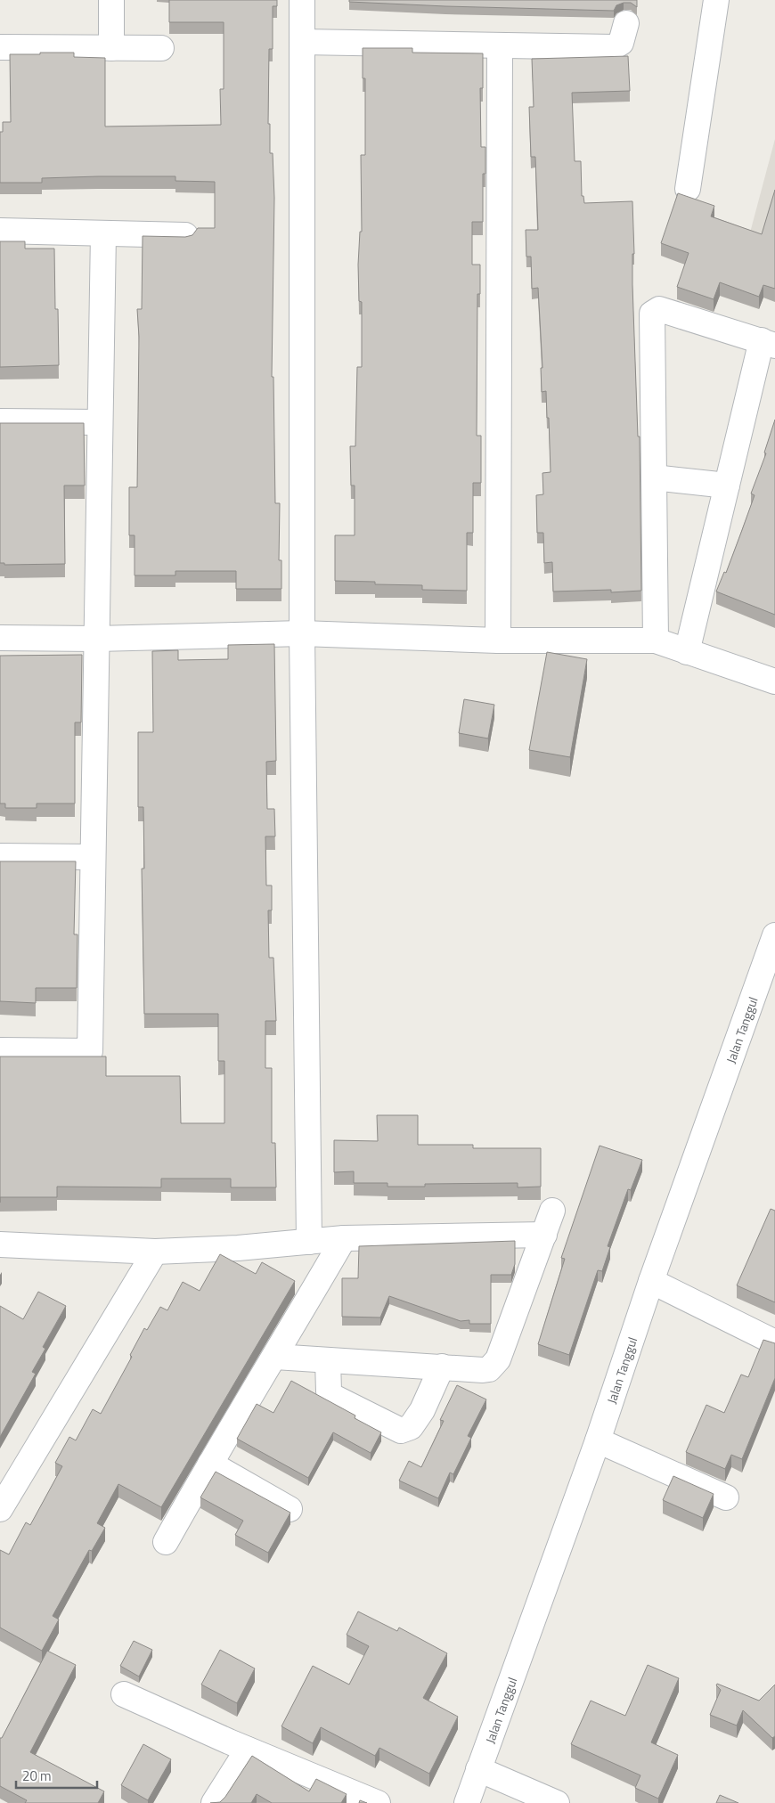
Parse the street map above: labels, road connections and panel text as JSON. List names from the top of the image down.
{
  "streets": {
    "street": ["Jalan Tanggul"]
  },
  "scale_bar": "20 m"
}
